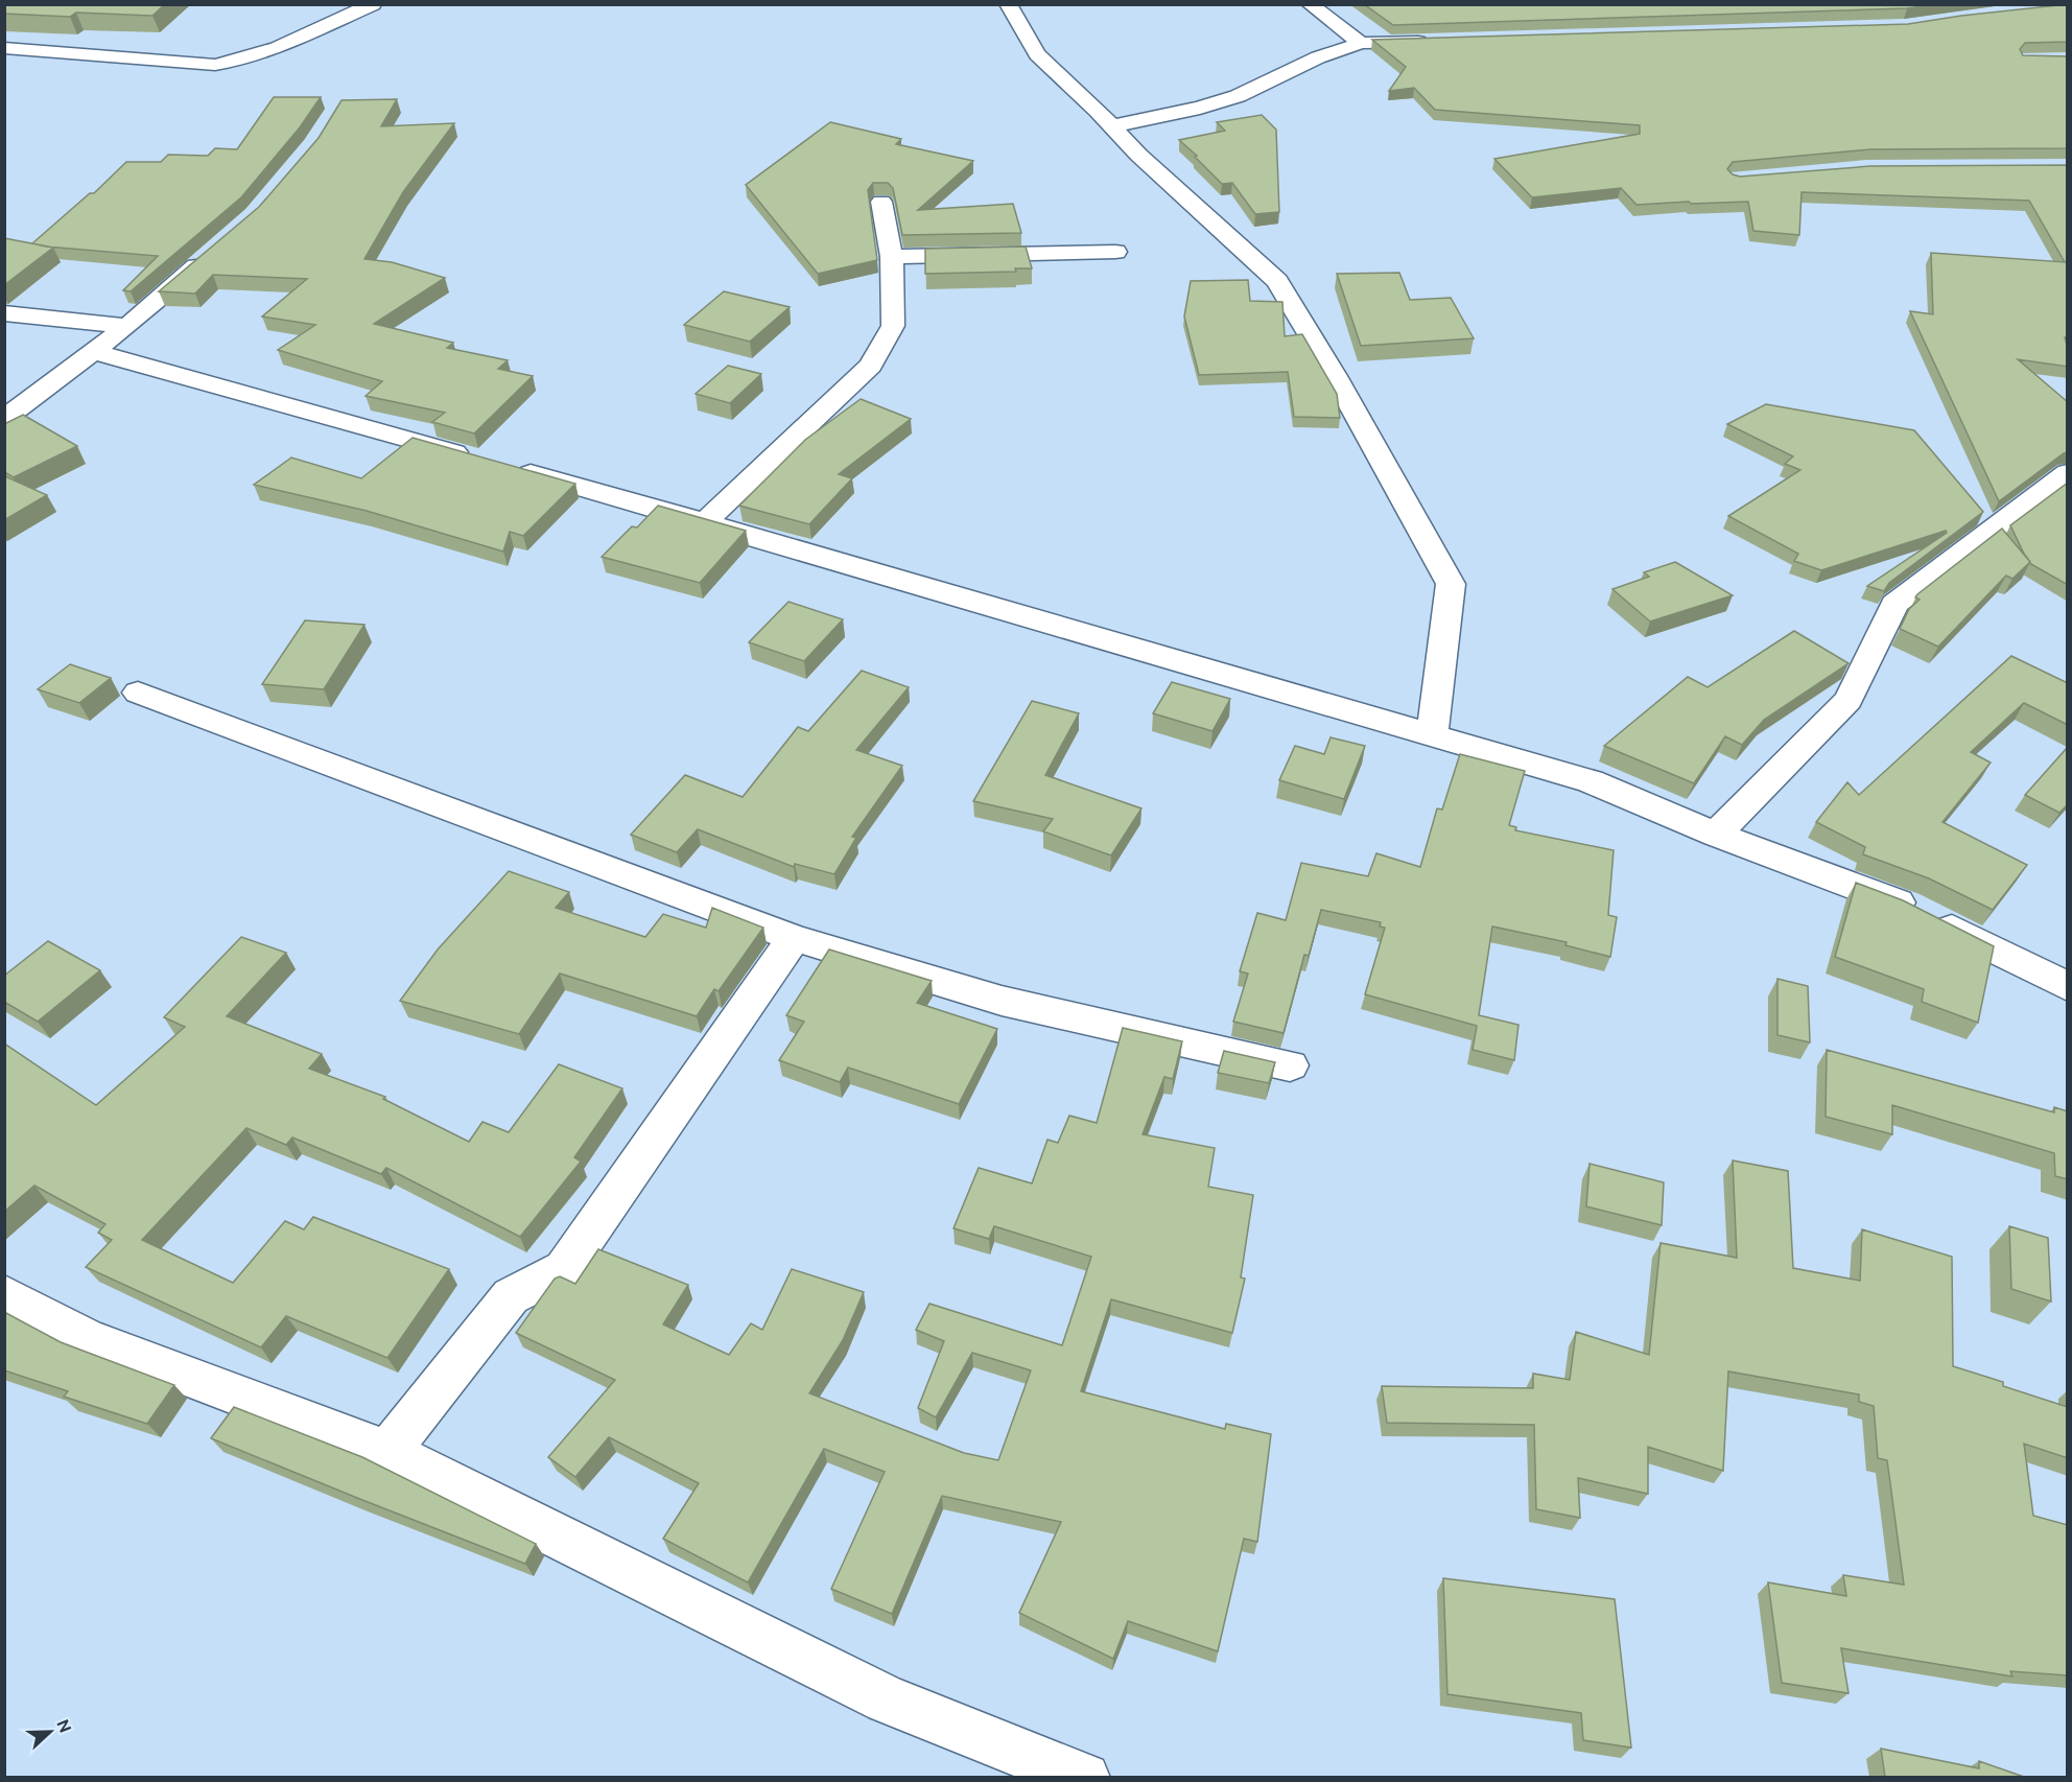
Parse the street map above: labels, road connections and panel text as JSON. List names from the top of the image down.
{
  "north": "right"
}
